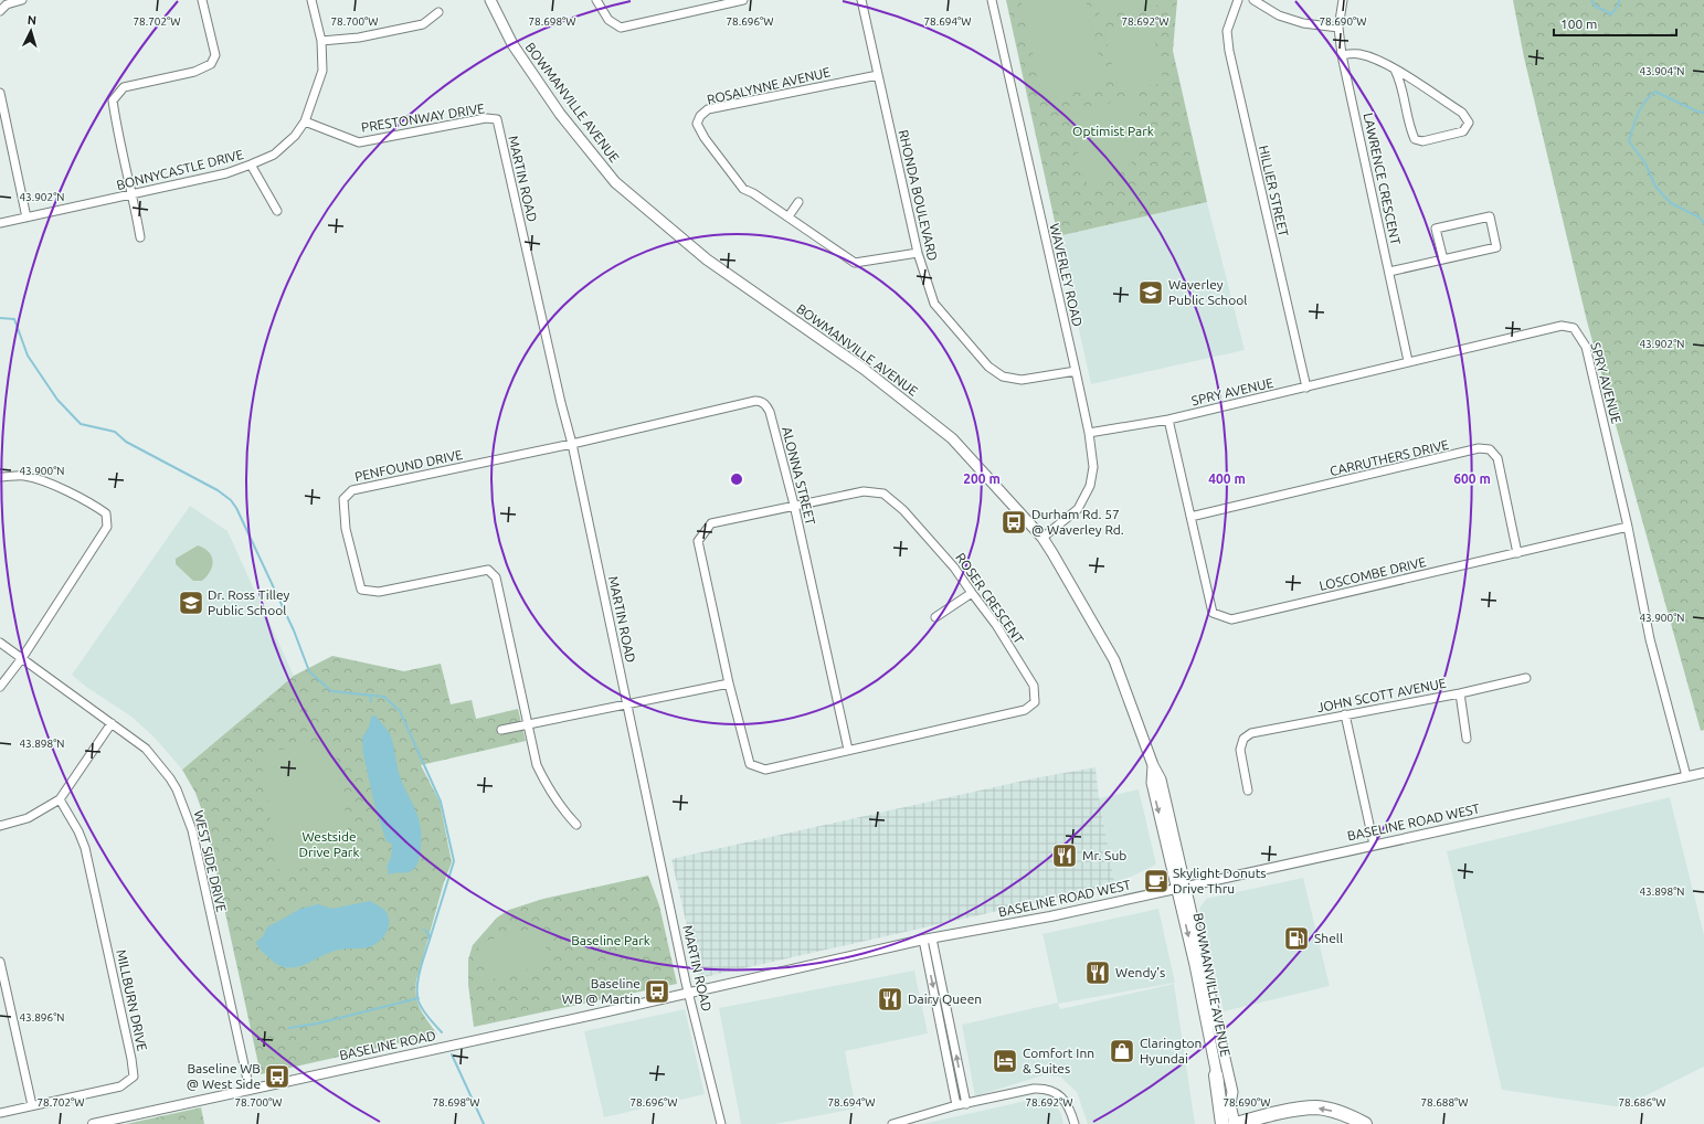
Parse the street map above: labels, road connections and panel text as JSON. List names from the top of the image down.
{
  "streets": {
    "main road": ["BOWMANVILLE AVENUE"],
    "street": [
      "ROSALYNNE AVENUE",
      "PRESTONWAY DRIVE",
      "BONNYCASTLE DRIVE",
      "MARTIN ROAD",
      "LAWRENCE CRESCENT",
      "HILLIER STREET",
      "RHONDA BOULEVARD",
      "WAVERLEY ROAD",
      "SPRY AVENUE",
      "CARRUTHERS DRIVE",
      "PENFOUND DRIVE",
      "ALONNA STREET",
      "LOSCOMBE DRIVE",
      "ROSER CRESCENT",
      "JOHN SCOTT AVENUE",
      "BASELINE ROAD WEST",
      "WEST SIDE DRIVE",
      "MILLBURN DRIVE",
      "BASELINE ROAD"
    ]
  },
  "crossings": [
    ["ROSALYNNE AVENUE", "RHONDA BOULEVARD"],
    ["BOWMANVILLE AVENUE", "WAVERLEY ROAD"],
    ["BOWMANVILLE AVENUE", "BASELINE ROAD WEST"],
    ["PRESTONWAY DRIVE", "BONNYCASTLE DRIVE"],
    ["PRESTONWAY DRIVE", "MARTIN ROAD"],
    ["MARTIN ROAD", "PENFOUND DRIVE"],
    ["MARTIN ROAD", "ALONNA STREET"],
    ["MARTIN ROAD", "BASELINE ROAD WEST"],
    ["MARTIN ROAD", "BASELINE ROAD"],
    ["LAWRENCE CRESCENT", "SPRY AVENUE"],
    ["HILLIER STREET", "SPRY AVENUE"],
    ["RHONDA BOULEVARD", "WAVERLEY ROAD"],
    ["WAVERLEY ROAD", "SPRY AVENUE"],
    ["SPRY AVENUE", "LOSCOMBE DRIVE"],
    ["SPRY AVENUE", "BASELINE ROAD WEST"],
    ["CARRUTHERS DRIVE", "LOSCOMBE DRIVE"],
    ["PENFOUND DRIVE", "ALONNA STREET"],
    ["ALONNA STREET", "ROSER CRESCENT"],
    ["BASELINE ROAD WEST", "BASELINE ROAD"],
    ["WEST SIDE DRIVE", "BASELINE ROAD"]
  ],
  "parks": ["Optimist Park", "Westside Drive Park", "Baseline Park"],
  "places": {
    "school or university": ["Waverley Public School", "Dr. Ross Tilley Public School"],
    "bus stop": ["Durham Rd. 57 @ Waverley Rd.", "Baseline WB @ Martin", "Baseline WB @ West Side"],
    "restaurant": ["Mr. Sub", "Wendy's", "Dairy Queen"],
    "cafe": ["Skylight Donuts Drive Thru"],
    "fuel station": ["Shell"],
    "shop": ["Clarington Hyundai"],
    "hotel": ["Comfort Inn & Suites"]
  },
  "scale_bar": "100 m",
  "north": "top",
  "coordinates": [
    "78.702°W",
    "78.700°W",
    "78.698°W",
    "78.696°W",
    "78.694°W",
    "78.692°W",
    "78.690°W",
    "43.904°N",
    "43.902°N",
    "43.900°N",
    "43.898°N",
    "43.896°N",
    "78.688°W",
    "78.686°W"
  ],
  "rings": ["200 m", "400 m", "600 m"]
}
